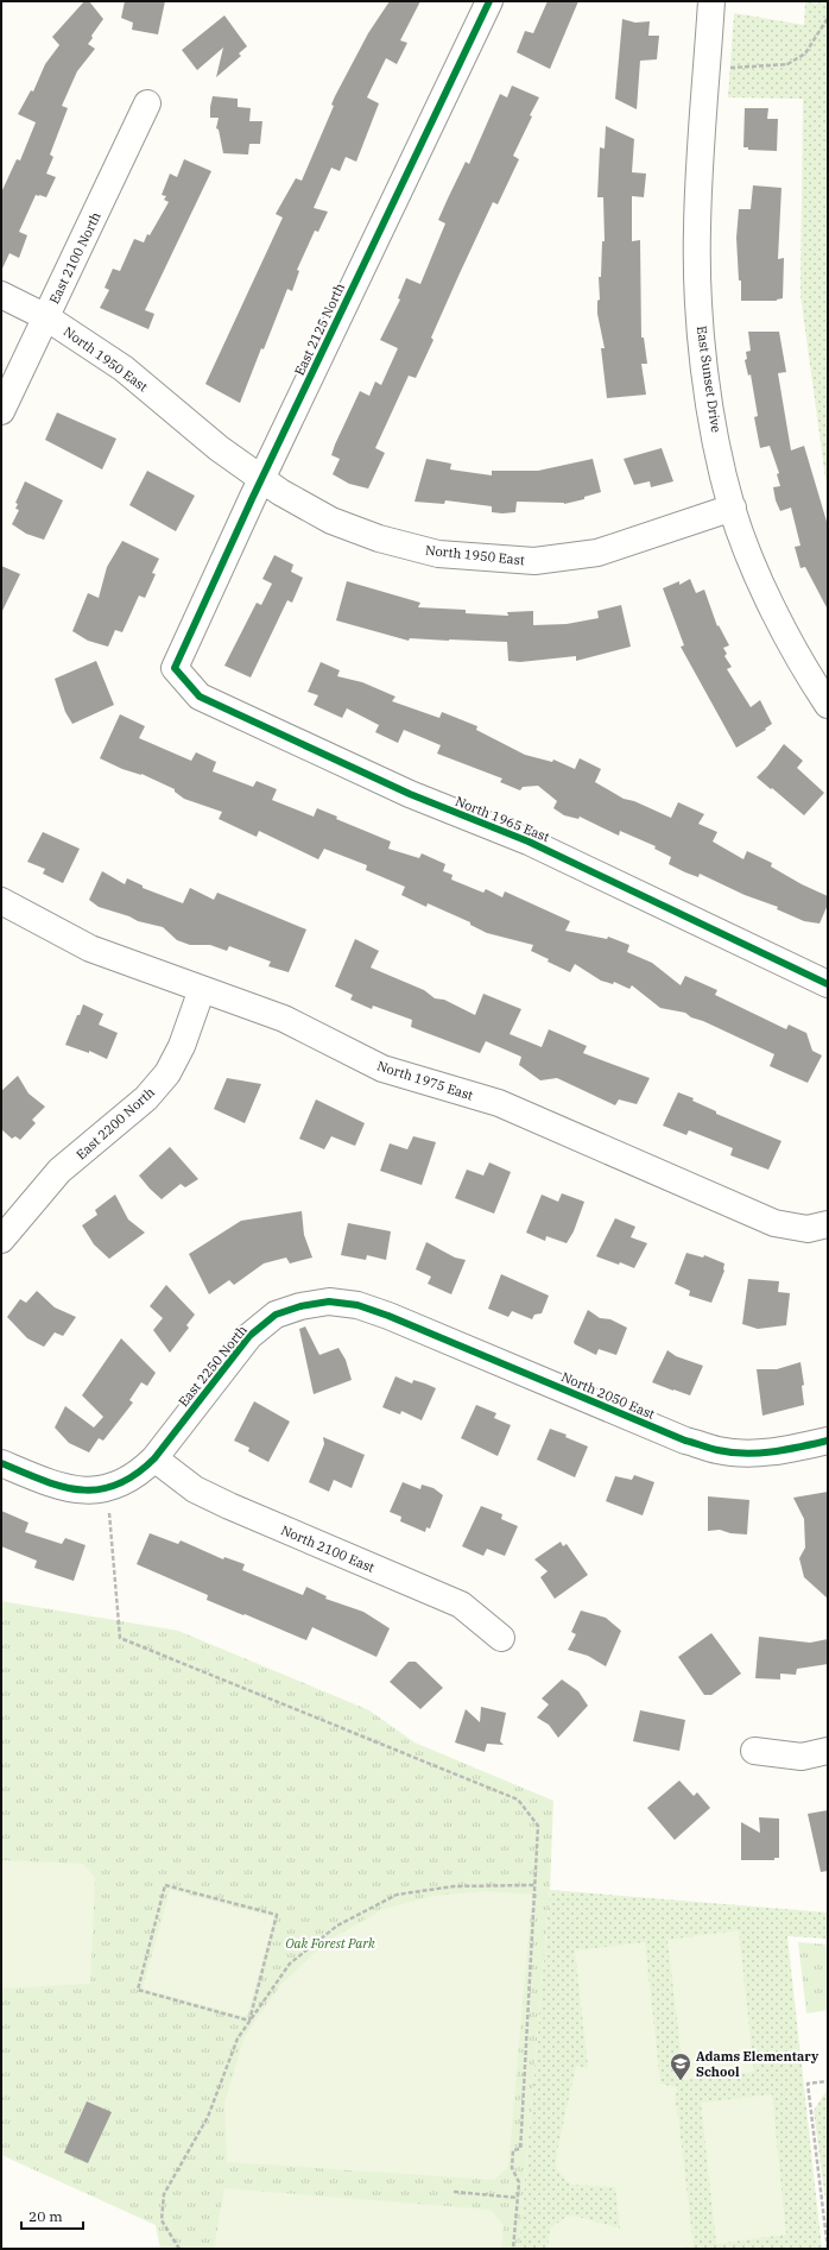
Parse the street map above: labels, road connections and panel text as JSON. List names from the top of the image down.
{
  "streets": {
    "street": [
      "East 2100 North",
      "East 2125 North",
      "North 1950 East",
      "East Sunset Drive",
      "North 1965 East",
      "North 1975 East",
      "East 2200 North",
      "East 2250 North",
      "North 2050 East",
      "North 2100 East"
    ]
  },
  "crossings": [
    ["East 2100 North", "North 1950 East"],
    ["East 2125 North", "North 1950 East"],
    ["East 2125 North", "North 1965 East"],
    ["North 1950 East", "East Sunset Drive"],
    ["North 1975 East", "East 2200 North"],
    ["East 2250 North", "North 2050 East"],
    ["East 2250 North", "North 2100 East"]
  ],
  "parks": ["Oak Forest Park"],
  "places": {
    "school or university": ["Adams Elementary School"]
  },
  "scale_bar": "20 m"
}
